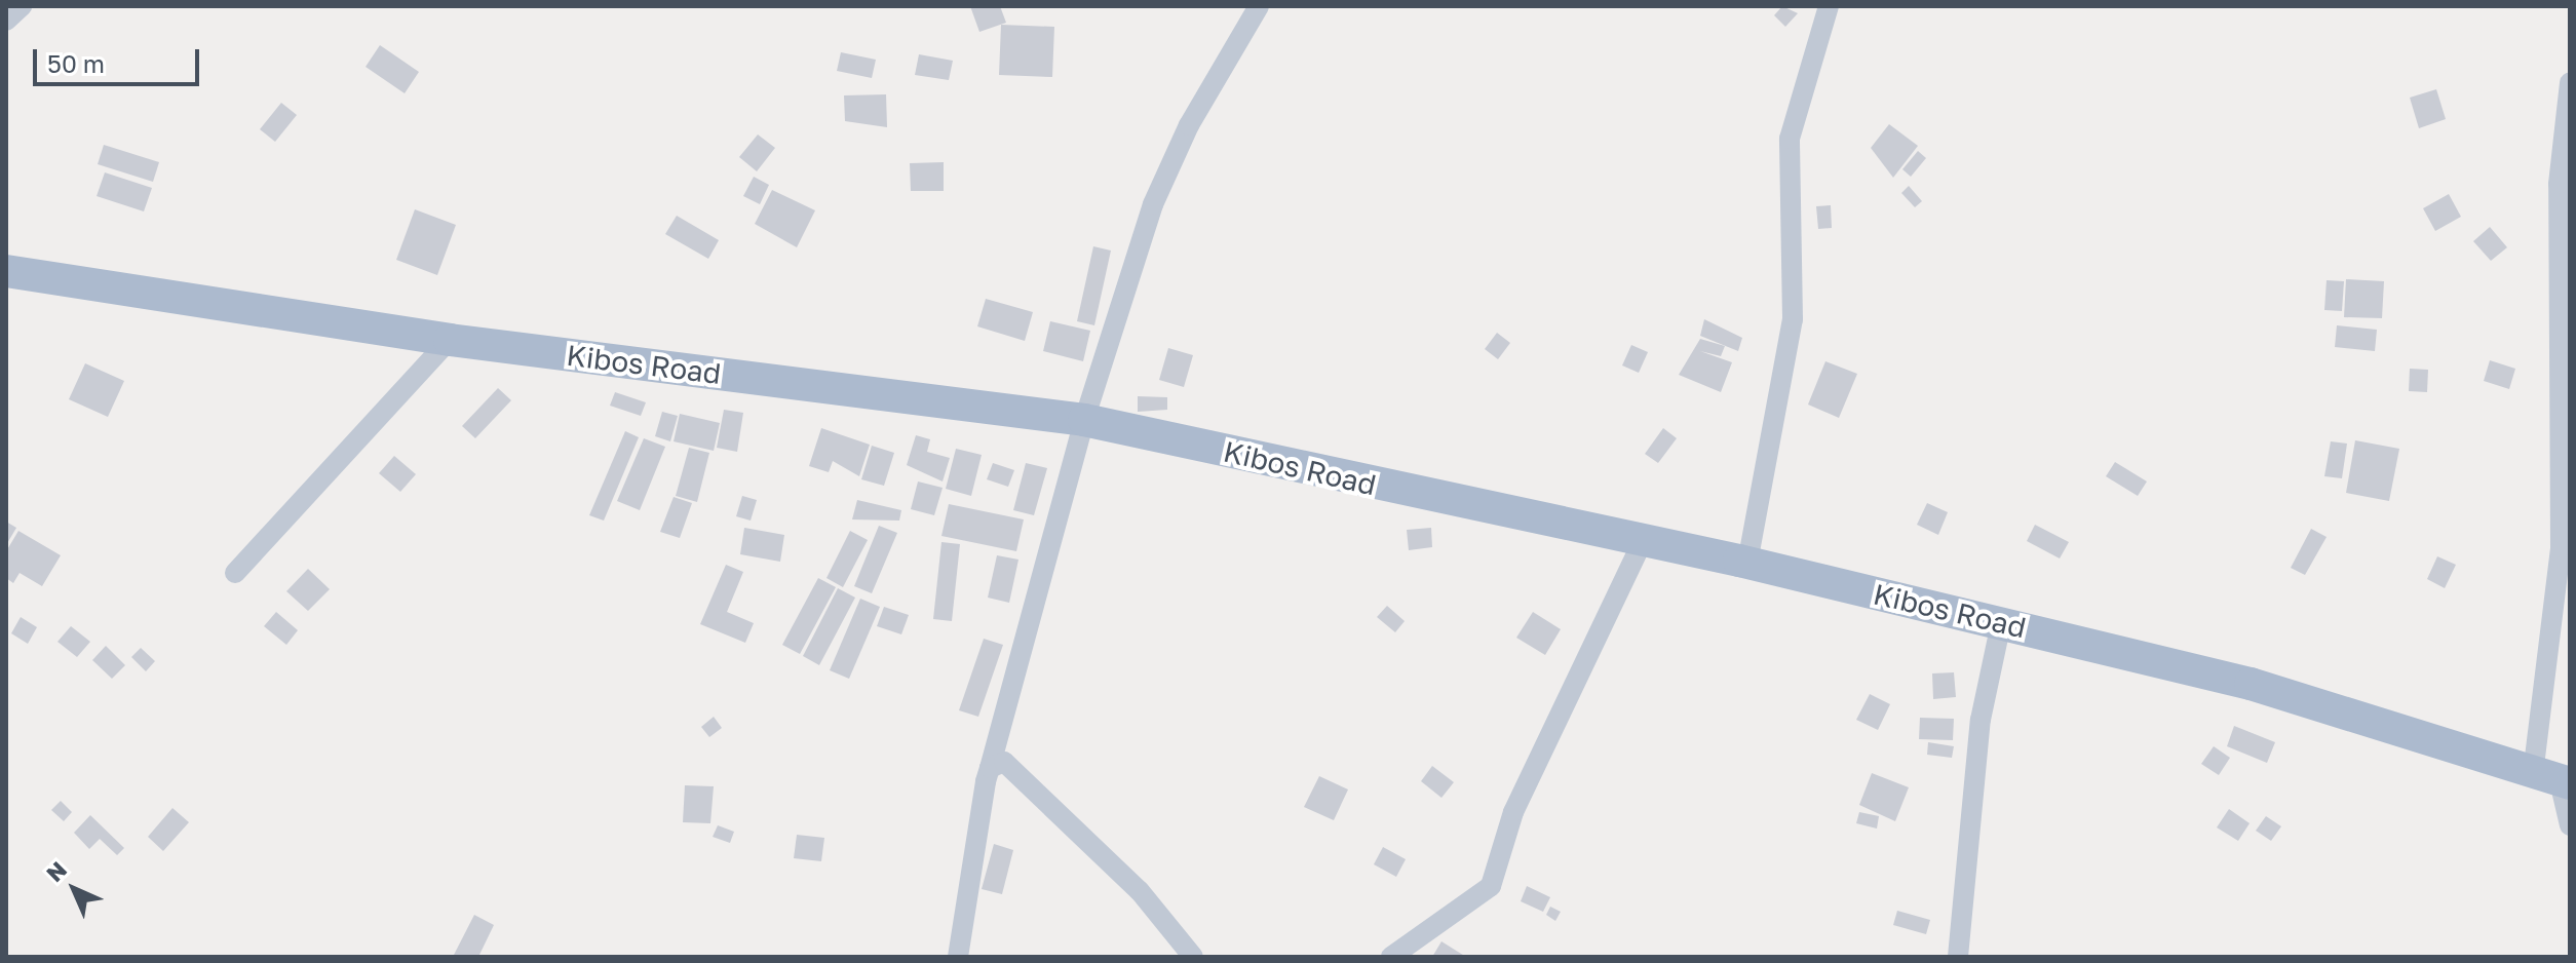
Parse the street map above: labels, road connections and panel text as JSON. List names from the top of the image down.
{
  "streets": {
    "main road": ["Kibos Road"]
  },
  "scale_bar": "50 m",
  "north": "top left"
}
